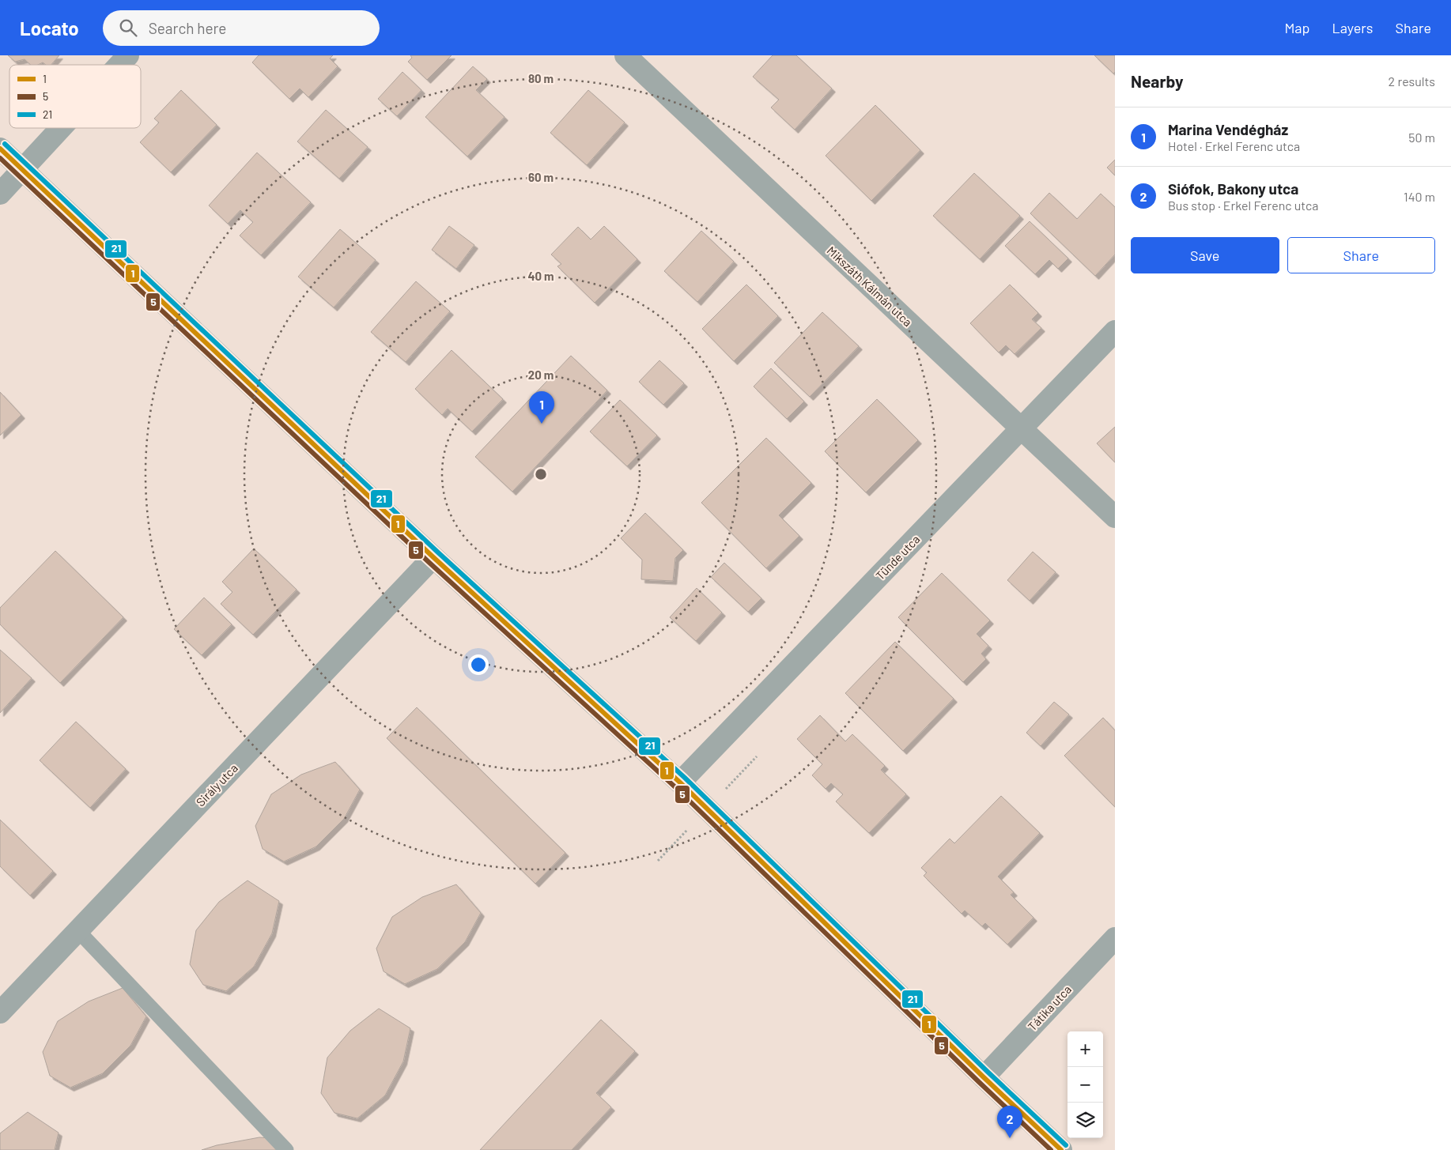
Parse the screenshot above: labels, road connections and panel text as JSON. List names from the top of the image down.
{
  "streets": {
    "street": [
      "Mikszáth Kálmán utca",
      "Tünde utca",
      "Sirály utca",
      "Tátika utca"
    ]
  },
  "crossings": [
    ["Mikszáth Kálmán utca", "Tünde utca"]
  ],
  "lines": ["transit line 21", "transit line 1", "transit line 5"],
  "legend": ["1", "5", "21"],
  "page": {
    "header": "Locato",
    "search": "Search here",
    "nav": ["Map", "Layers", "Share"],
    "heading": ["Nearby", "2 results"],
    "list": [
      {
        "mark": "1",
        "name": "Marina Vendégház",
        "note": "Hotel · Erkel Ferenc utca",
        "value": "50 m"
      },
      {
        "mark": "2",
        "name": "Siófok, Bakony utca",
        "note": "Bus stop · Erkel Ferenc utca",
        "value": "140 m"
      }
    ],
    "buttons": ["Save", "Share"],
    "pins": ["1", "2"],
    "map_buttons": ["+", "−"]
  },
  "rings": [
    "80 m",
    "60 m",
    "40 m",
    "20 m"
  ]
}
